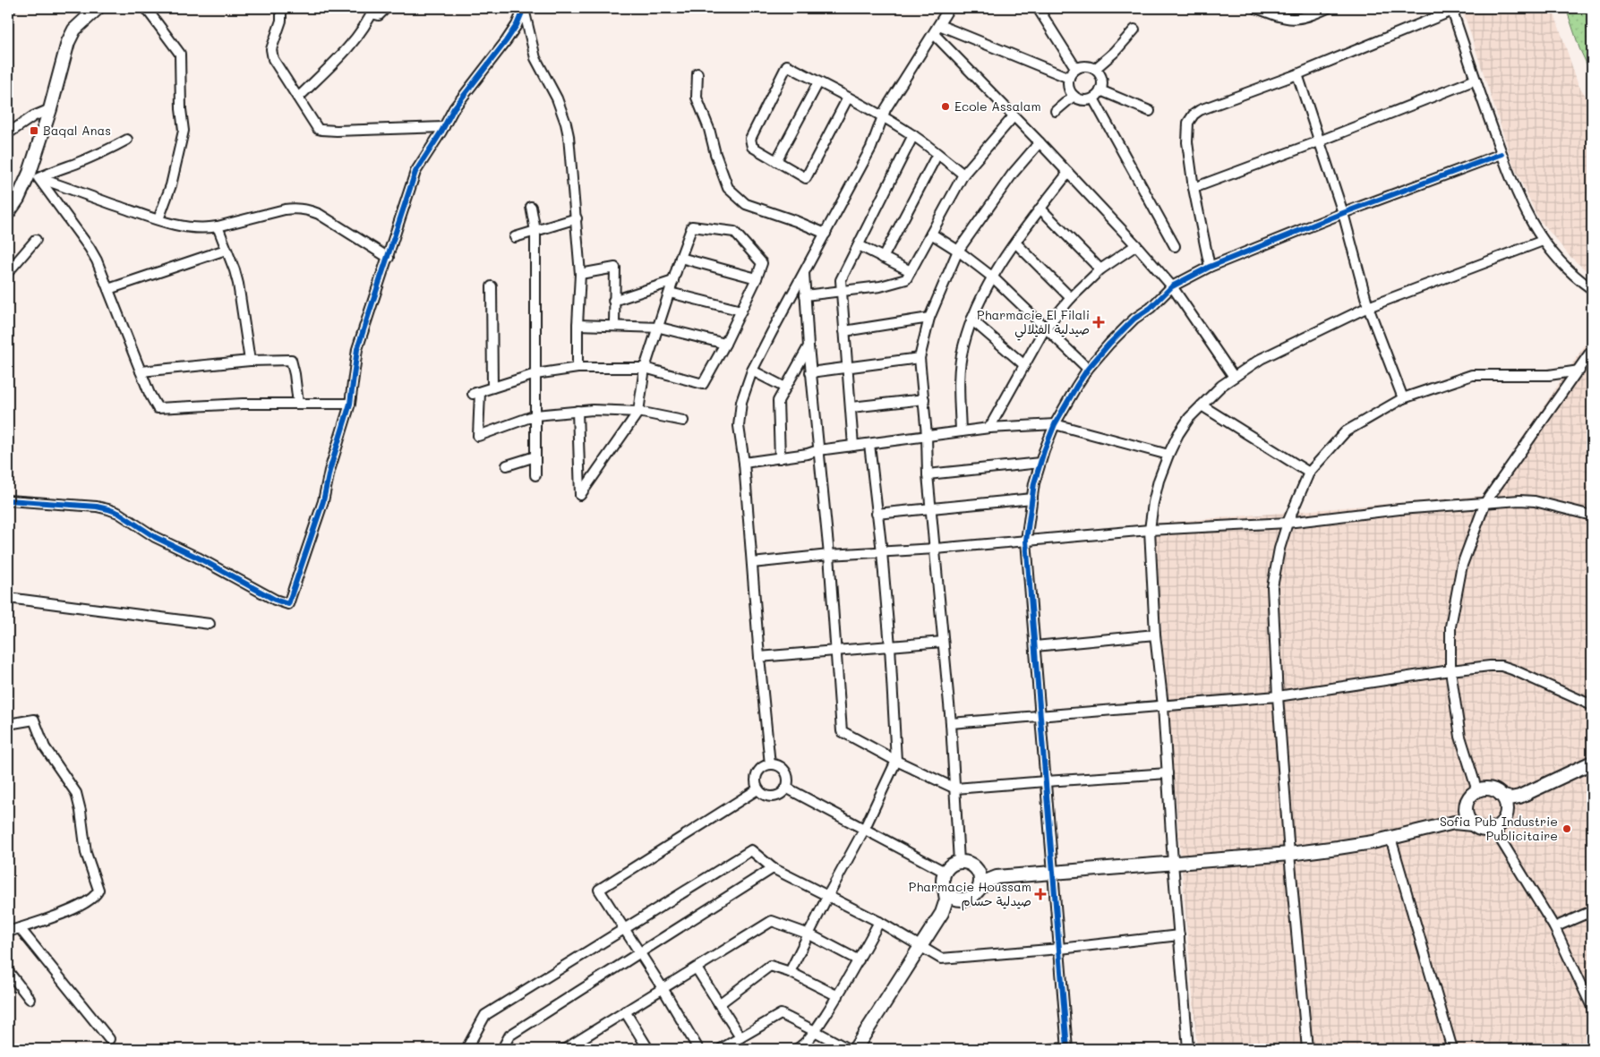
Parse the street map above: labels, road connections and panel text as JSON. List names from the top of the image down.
{
  "places": {
    "other": ["Ecole Assalam", "Sofia Pub Industrie Publicitaire"],
    "transit": ["Baqal Anas"],
    "health": ["Pharmacie El Filali صيدلية الفيلالي", "Pharmacie Houssam صيدلية حسام"]
  }
}
